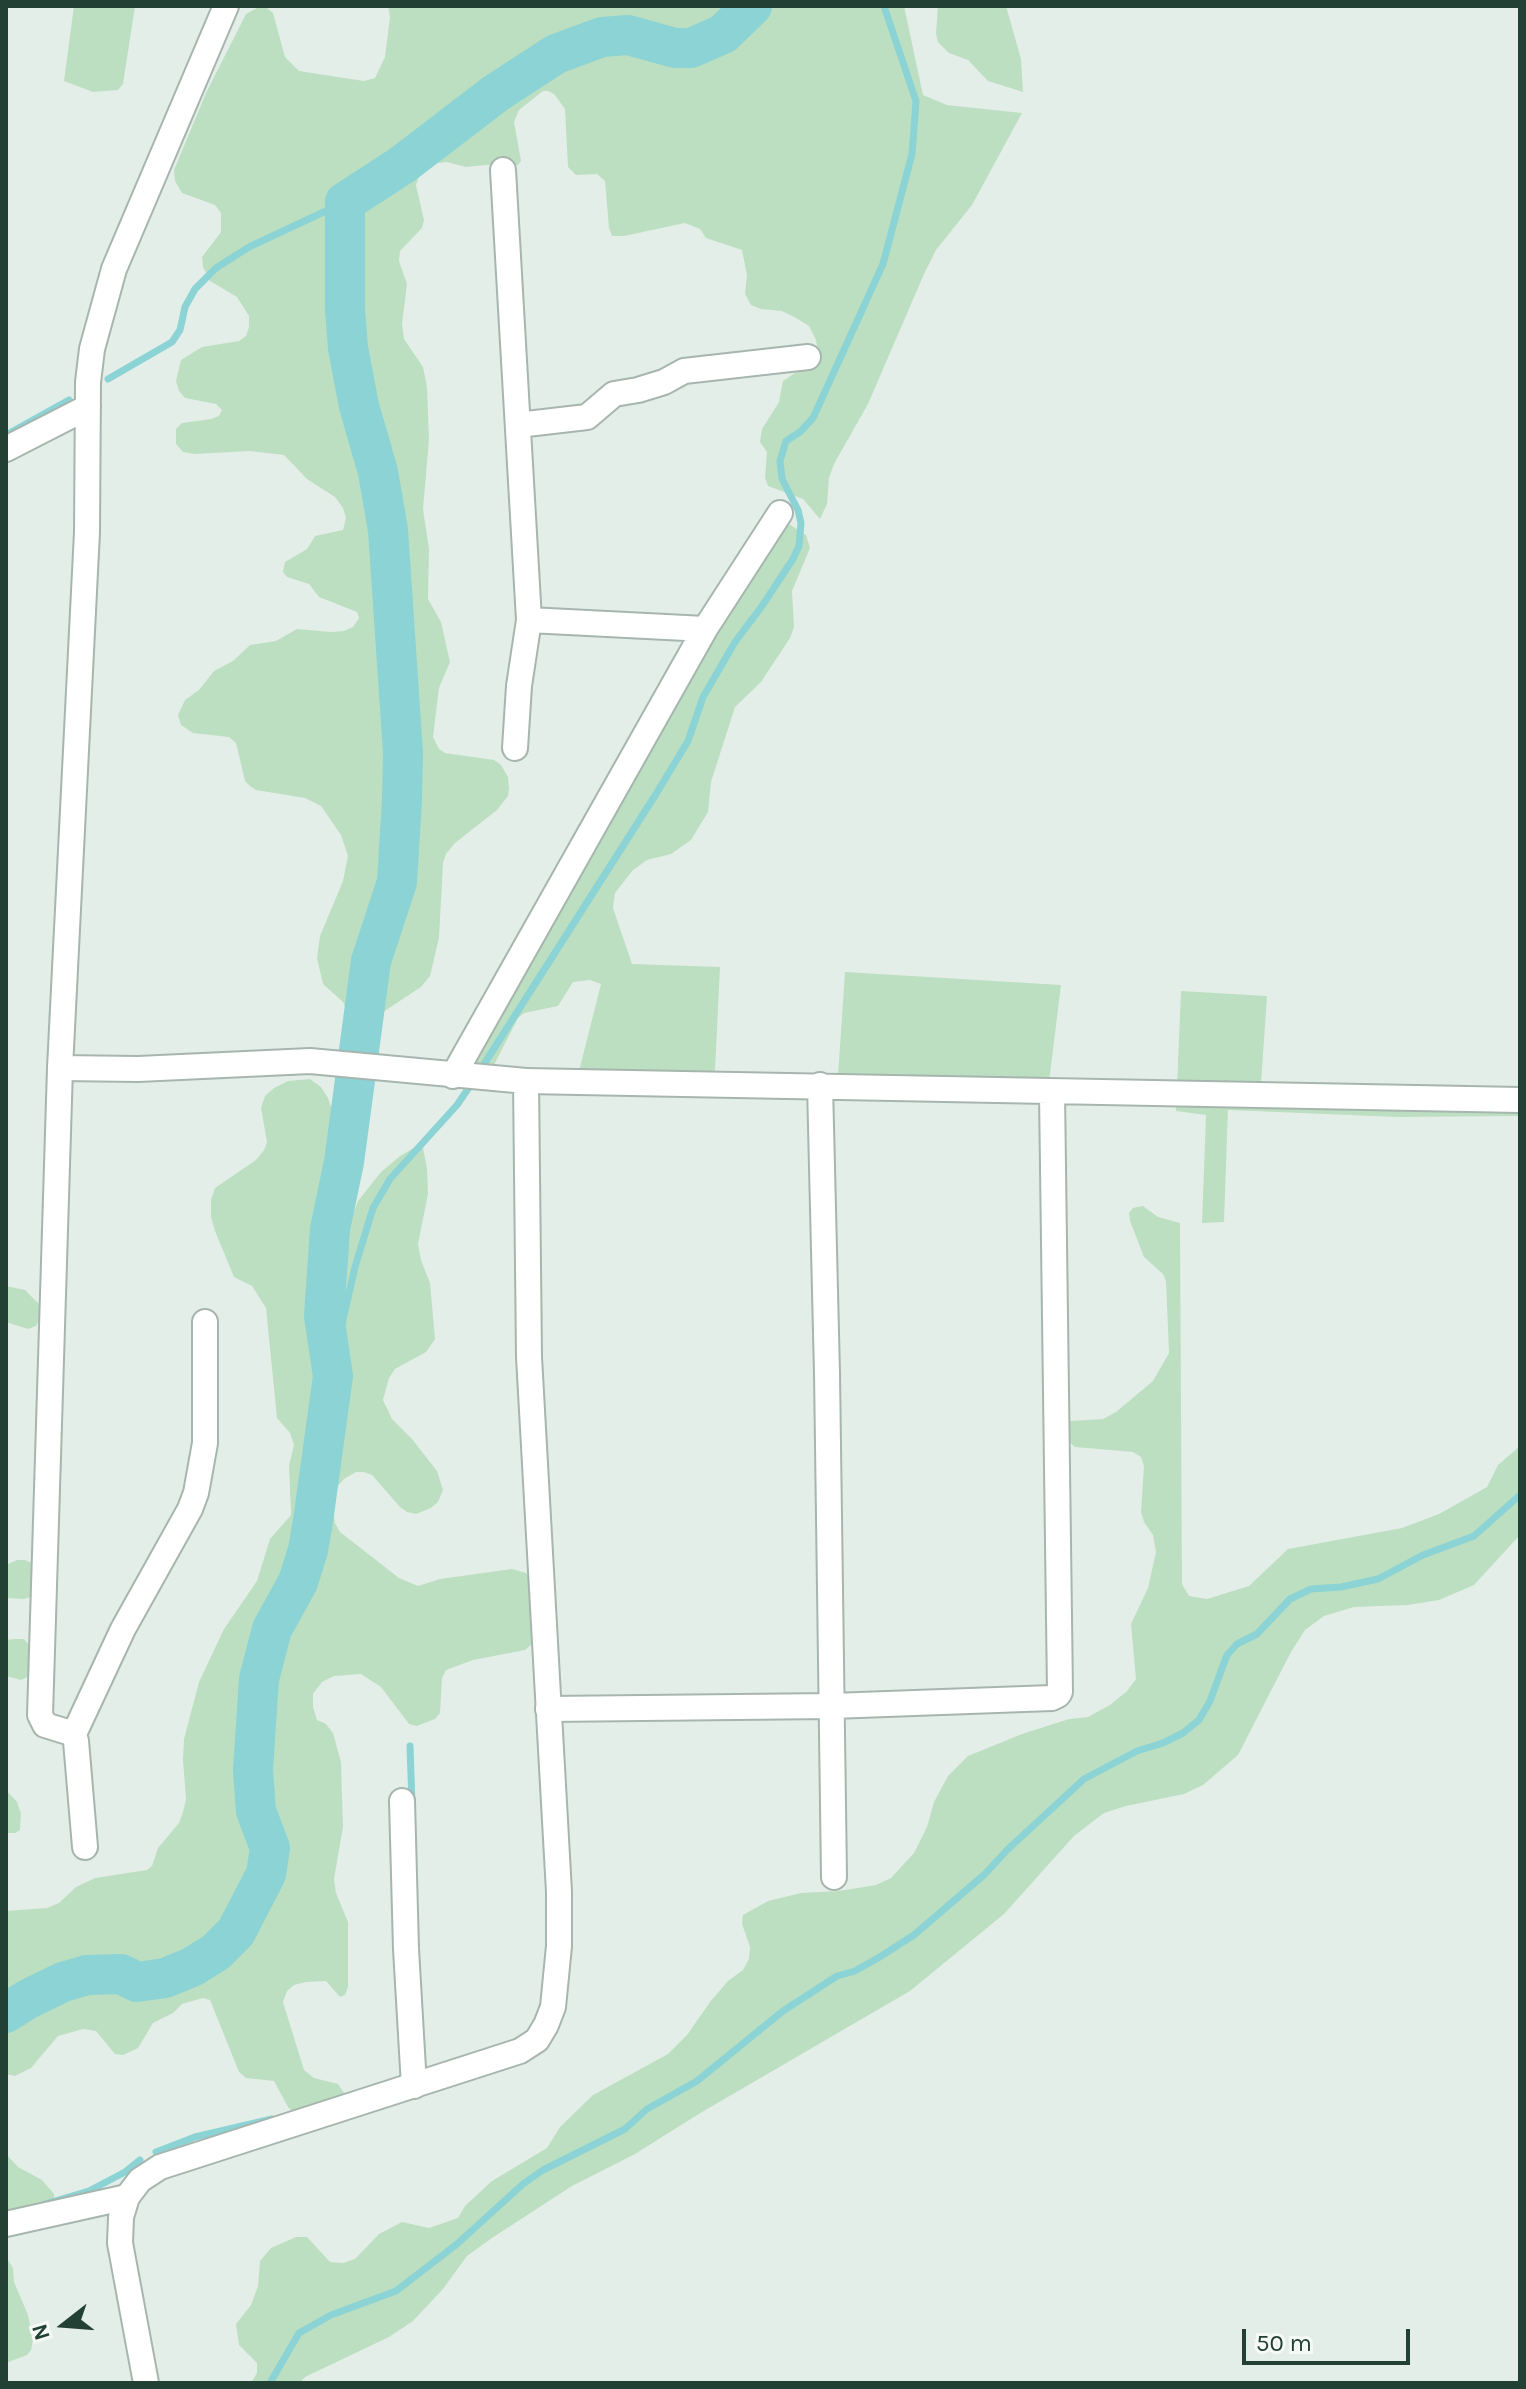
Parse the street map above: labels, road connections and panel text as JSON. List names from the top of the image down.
{
  "scale_bar": "50 m",
  "north": "left"
}
